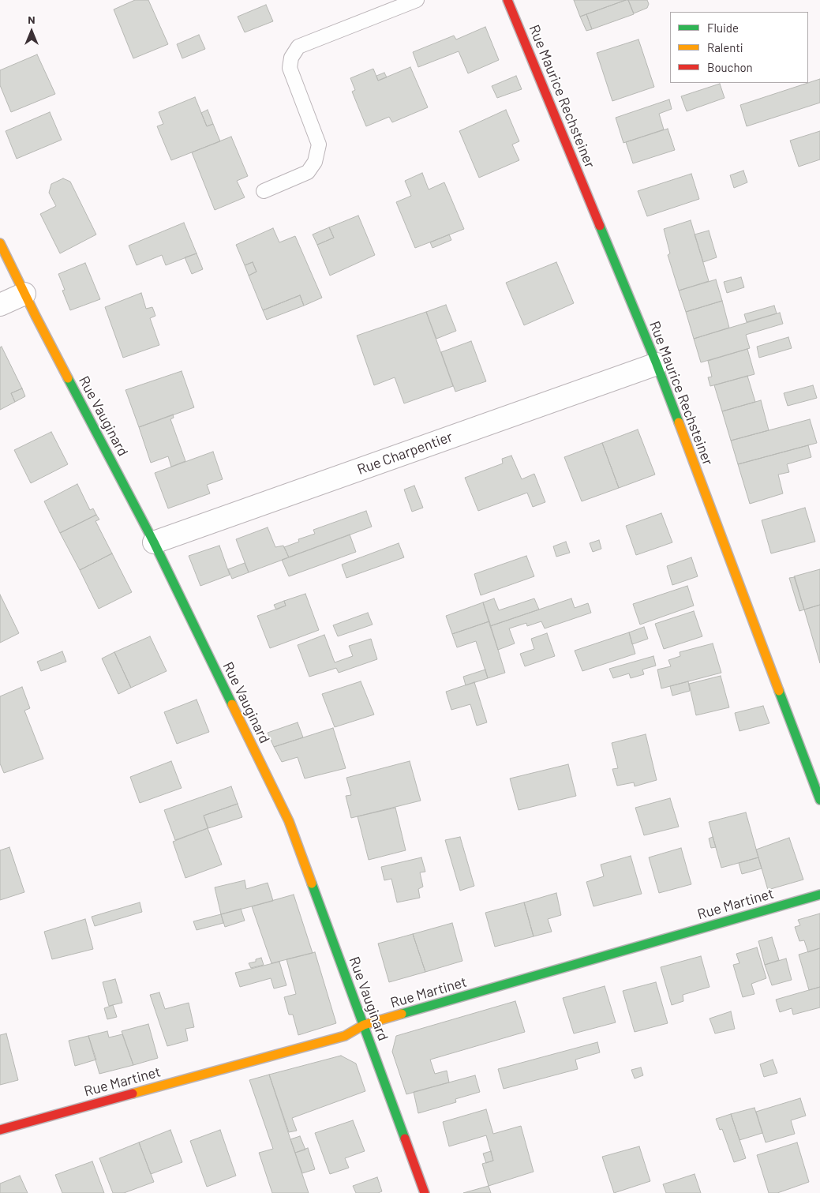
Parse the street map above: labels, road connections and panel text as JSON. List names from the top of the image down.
{
  "streets": {
    "street": [
      "Rue Maurice Rechsteiner",
      "Rue Vauginard",
      "Rue Charpentier",
      "Rue Martinet"
    ]
  },
  "crossings": [
    ["Rue Maurice Rechsteiner", "Rue Charpentier"],
    ["Rue Vauginard", "Rue Charpentier"],
    ["Rue Vauginard", "Rue Martinet"]
  ],
  "legend": ["Fluide", "Ralenti", "Bouchon"],
  "north": "top"
}
